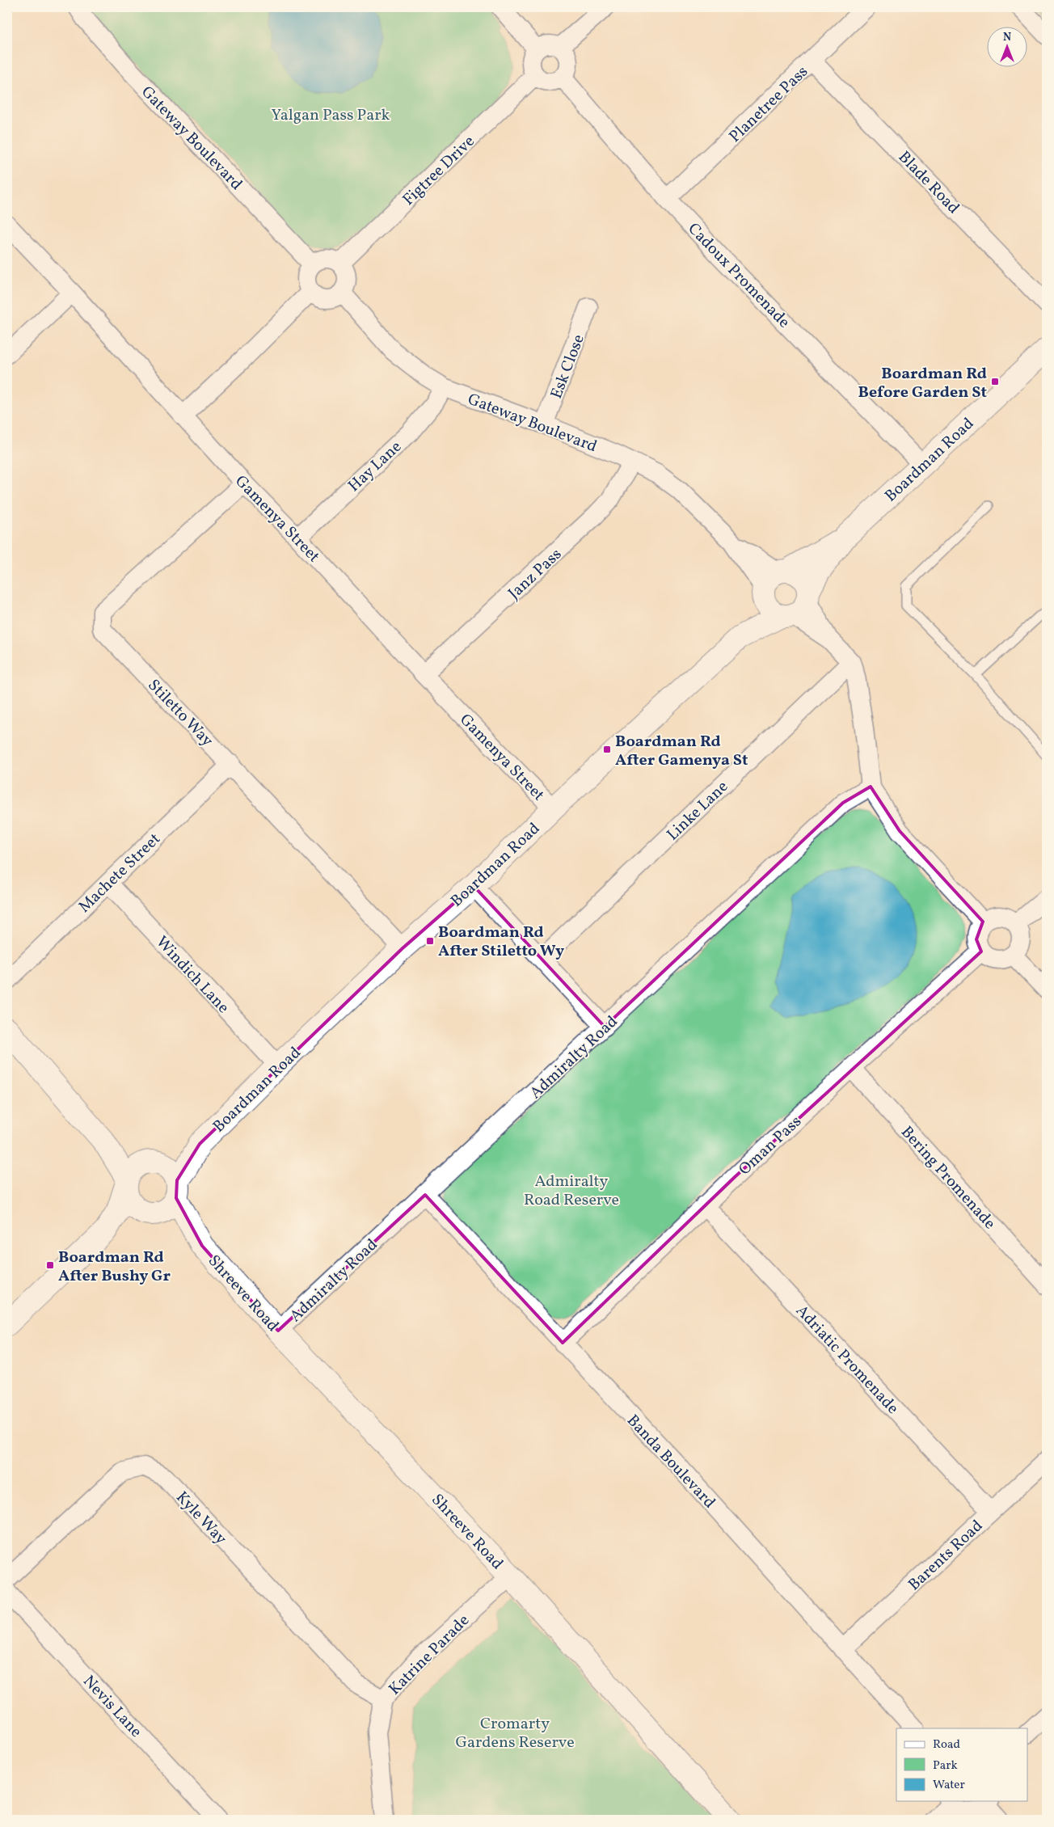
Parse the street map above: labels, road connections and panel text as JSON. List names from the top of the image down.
{
  "streets": {
    "street": [
      "Planetree Pass",
      "Gateway Boulevard",
      "Figtree Drive",
      "Blade Road",
      "Cadoux Promenade",
      "Esk Close",
      "Boardman Road",
      "Hay Lane",
      "Gamenya Street",
      "Janz Pass",
      "Stiletto Way",
      "Linke Lane",
      "Machete Street",
      "Windich Lane",
      "Admiralty Road",
      "Oman Pass",
      "Bering Promenade",
      "Shreeve Road",
      "Adriatic Promenade",
      "Banda Boulevard",
      "Kyle Way",
      "Barents Road",
      "Katrine Parade",
      "Nevis Lane"
    ]
  },
  "crossings": [
    ["Planetree Pass", "Blade Road"],
    ["Planetree Pass", "Cadoux Promenade"],
    ["Gateway Boulevard", "Figtree Drive"],
    ["Gateway Boulevard", "Esk Close"],
    ["Gateway Boulevard", "Boardman Road"],
    ["Gateway Boulevard", "Hay Lane"],
    ["Gateway Boulevard", "Janz Pass"],
    ["Figtree Drive", "Cadoux Promenade"],
    ["Cadoux Promenade", "Boardman Road"],
    ["Boardman Road", "Gamenya Street"],
    ["Boardman Road", "Stiletto Way"],
    ["Boardman Road", "Windich Lane"],
    ["Boardman Road", "Shreeve Road"],
    ["Hay Lane", "Gamenya Street"],
    ["Gamenya Street", "Janz Pass"],
    ["Gamenya Street", "Stiletto Way"],
    ["Stiletto Way", "Machete Street"],
    ["Machete Street", "Windich Lane"],
    ["Admiralty Road", "Shreeve Road"],
    ["Admiralty Road", "Banda Boulevard"],
    ["Oman Pass", "Bering Promenade"],
    ["Oman Pass", "Adriatic Promenade"],
    ["Oman Pass", "Banda Boulevard"],
    ["Shreeve Road", "Katrine Parade"],
    ["Adriatic Promenade", "Barents Road"],
    ["Banda Boulevard", "Barents Road"],
    ["Kyle Way", "Katrine Parade"]
  ],
  "parks": ["Yalgan Pass Park", "Admiralty Road Reserve", "Cromarty Gardens Reserve"],
  "places": {
    "transit": [
      "Boardman Rd Before Garden St",
      "Boardman Rd After Gamenya St",
      "Boardman Rd After Stiletto Wy",
      "Boardman Rd After Bushy Gr"
    ]
  },
  "legend": ["Road", "Park", "Water"],
  "north": "top"
}
